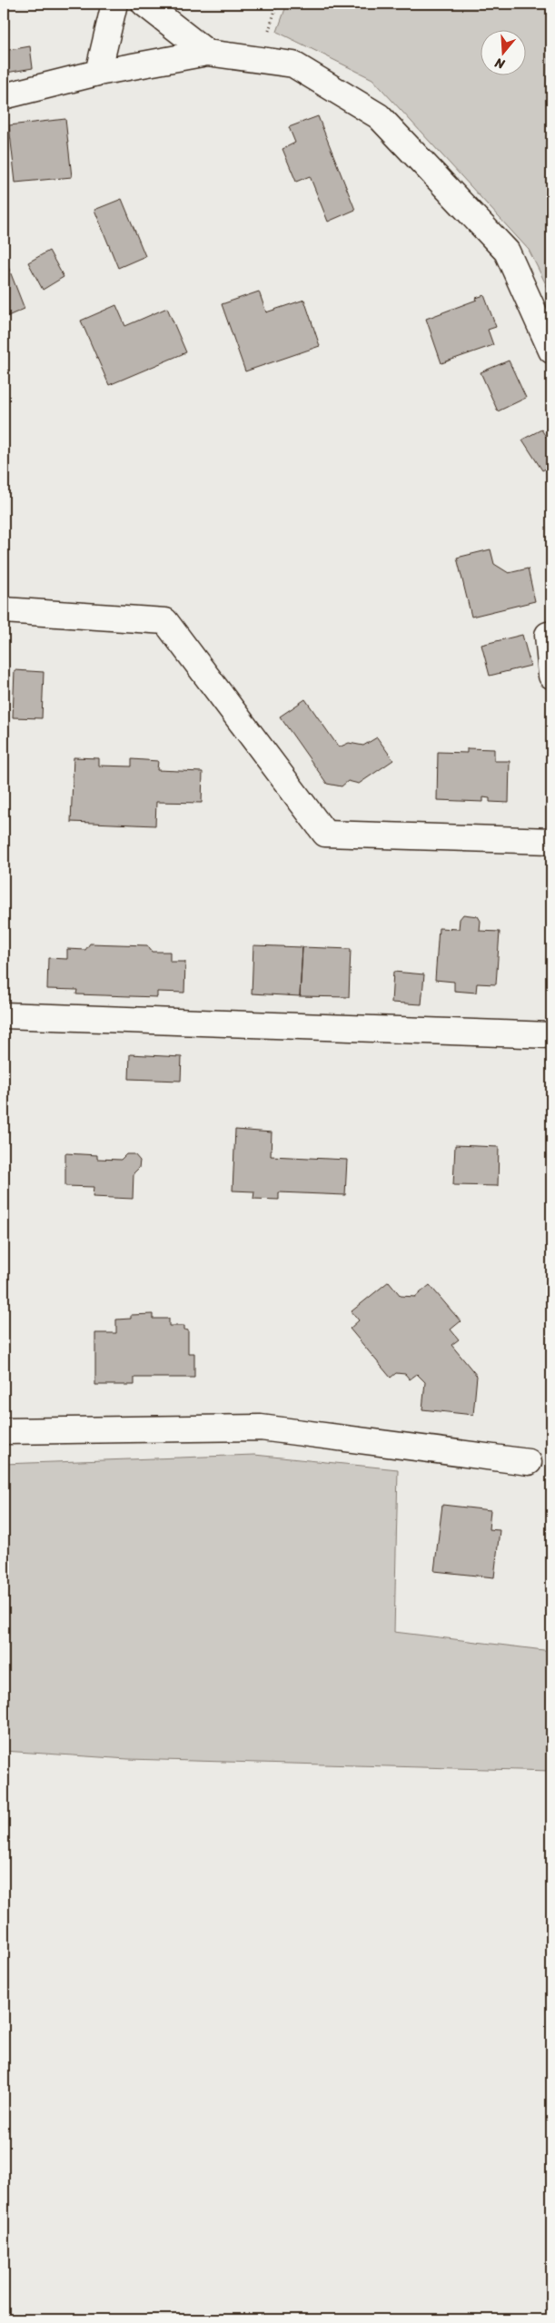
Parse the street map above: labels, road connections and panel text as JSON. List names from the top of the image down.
{
  "north": "bottom"
}
